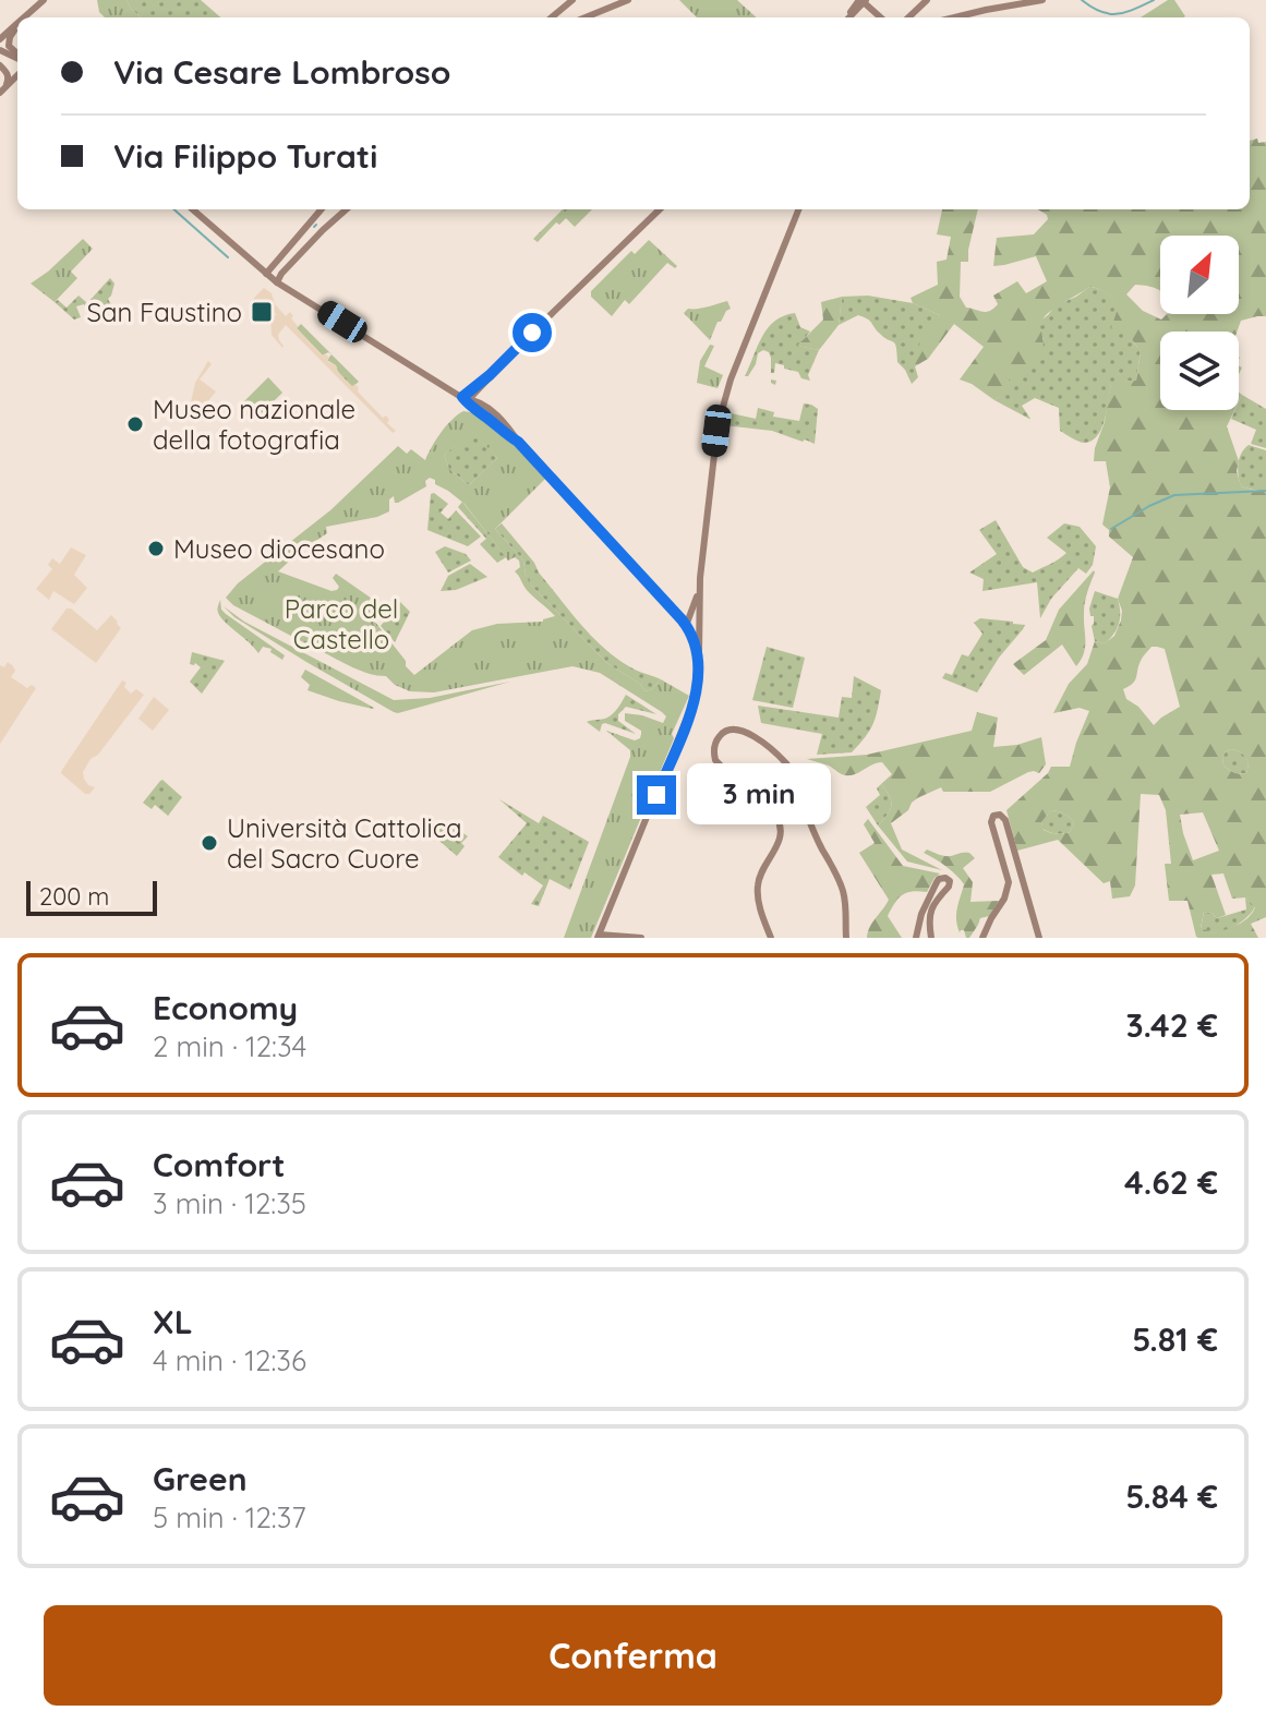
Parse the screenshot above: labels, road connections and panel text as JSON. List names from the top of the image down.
{
  "parks": ["Parco del Castello"],
  "places": {
    "transit": ["San Faustino"],
    "other": ["Museo nazionale della fotografia", "Museo diocesano", "Università Cattolica del Sacro Cuore"]
  },
  "scale_bar": "200 m",
  "north": "top right",
  "page": {
    "banner": ["Via Cesare Lombroso", "Via Filippo Turati"],
    "bubble": "3 min",
    "scale": "200 m",
    "list": [
      {
        "name": "Economy",
        "note": "2 min · 12:34",
        "value": "3.42 €"
      },
      {
        "name": "Comfort",
        "note": "3 min · 12:35",
        "value": "4.62 €"
      },
      {
        "name": "XL",
        "note": "4 min · 12:36",
        "value": "5.81 €"
      },
      {
        "name": "Green",
        "note": "5 min · 12:37",
        "value": "5.84 €"
      }
    ],
    "buttons": "Conferma"
  }
}
